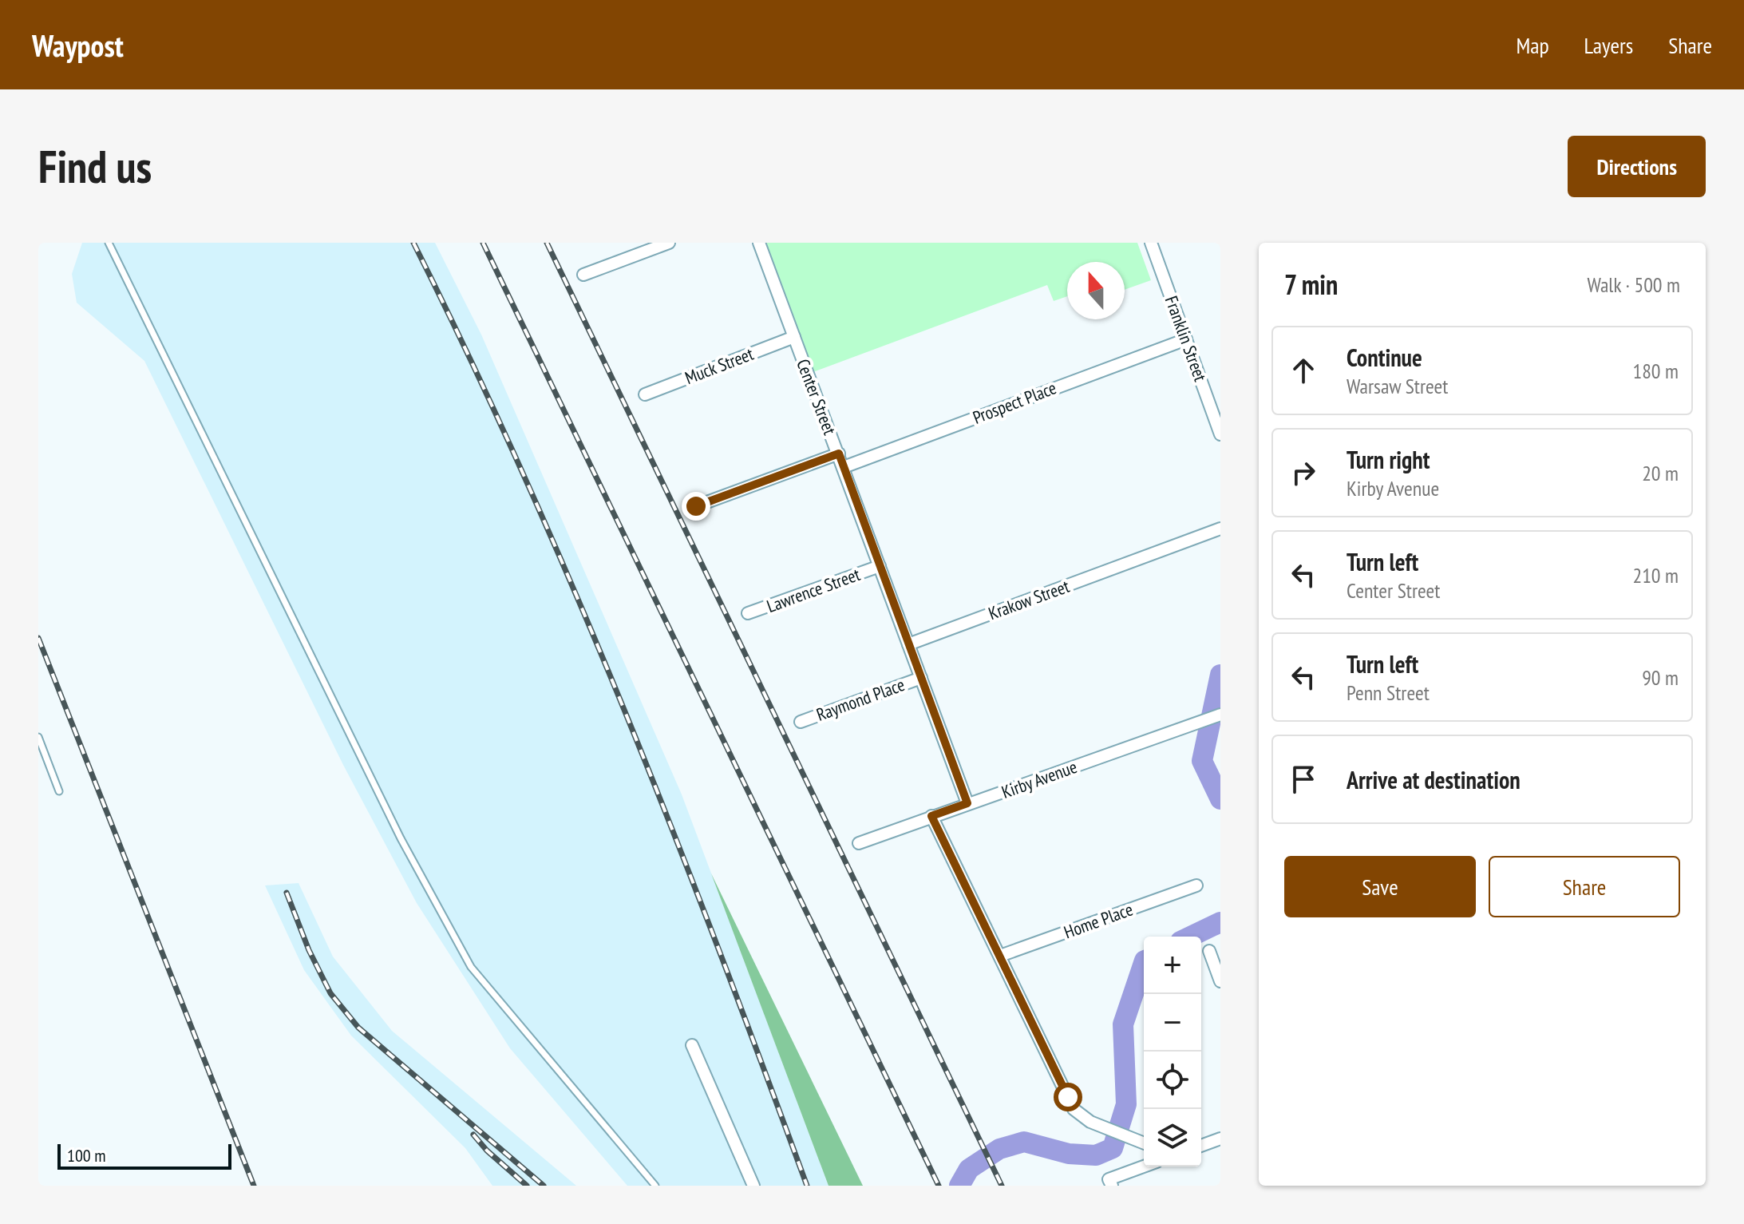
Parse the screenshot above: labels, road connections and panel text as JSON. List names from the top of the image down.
{
  "streets": {
    "street": [
      "Franklin Street",
      "Muck Street",
      "Center Street",
      "Prospect Place",
      "Lawrence Street",
      "Krakow Street",
      "Raymond Place",
      "Kirby Avenue",
      "Home Place"
    ]
  },
  "crossings": [
    ["Franklin Street", "Prospect Place"],
    ["Muck Street", "Center Street"],
    ["Center Street", "Prospect Place"],
    ["Center Street", "Lawrence Street"],
    ["Center Street", "Krakow Street"],
    ["Center Street", "Raymond Place"],
    ["Center Street", "Kirby Avenue"]
  ],
  "scale_bar": "100 m",
  "north": "top",
  "page": {
    "header": "Waypost",
    "nav": ["Map", "Layers", "Share"],
    "buttons": [
      "Directions",
      ["Save", "Share"]
    ],
    "title": "Find us",
    "heading": ["7 min", "Walk · 500 m"],
    "list": [
      ["Continue", "Warsaw Street", "180 m"],
      ["Turn right", "Kirby Avenue", "20 m"],
      ["Turn left", "Center Street", "210 m"],
      ["Turn left", "Penn Street", "90 m"],
      "Arrive at destination"
    ],
    "map_buttons": ["+", "−"],
    "scale": "100 m"
  }
}
